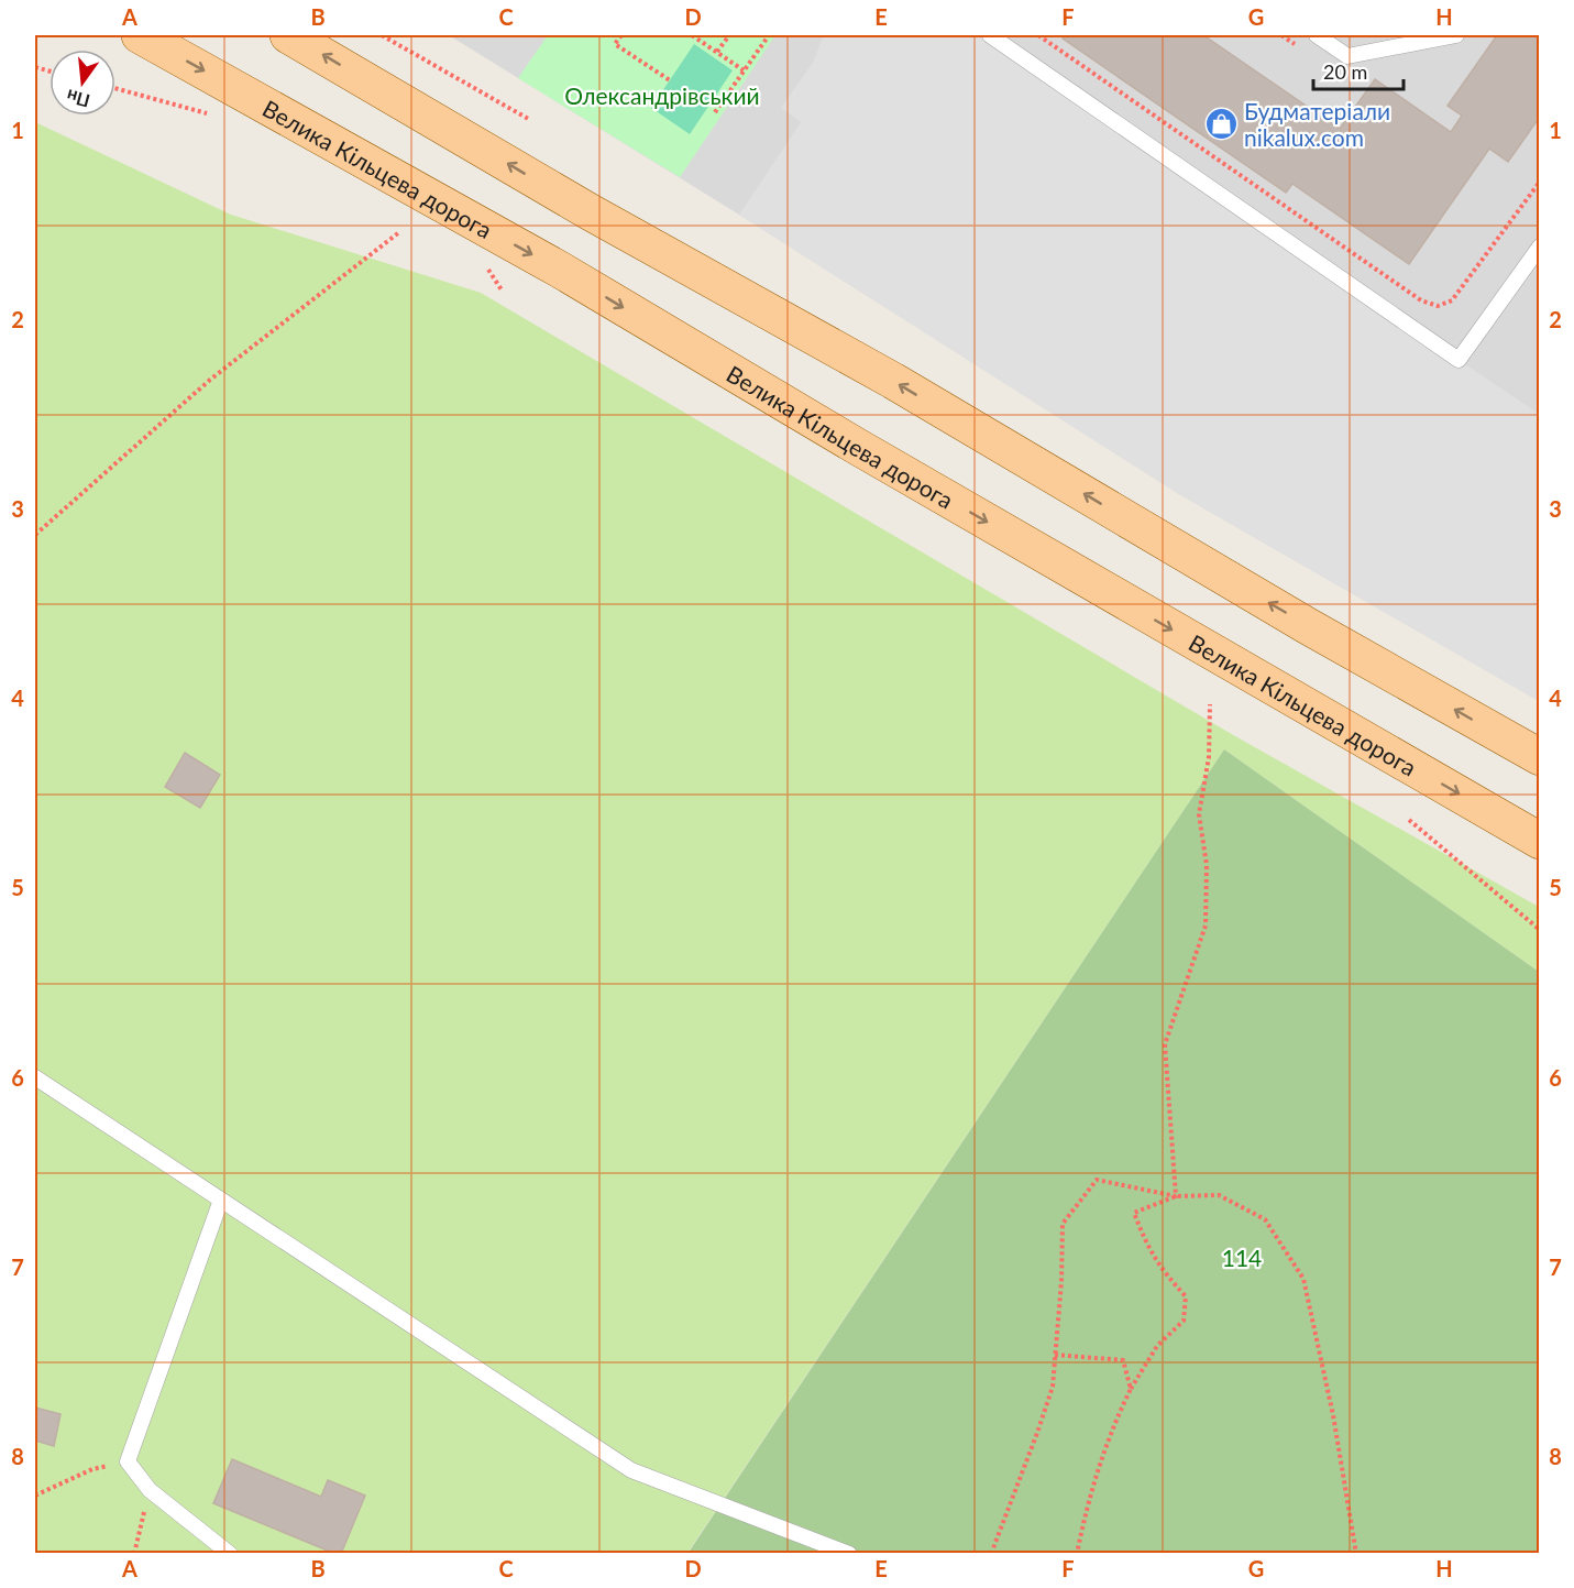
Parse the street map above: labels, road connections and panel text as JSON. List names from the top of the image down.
{
  "streets": {
    "main road": ["Велика Кільцева дорога"]
  },
  "parks": ["Олександрівський", "114"],
  "places": {
    "shop": ["Будматеріали nikalux.com"]
  },
  "scale_bar": "20 m",
  "north": "bottom",
  "grid": {
    "columns": [
      "A",
      "B",
      "C",
      "D",
      "E",
      "F",
      "G",
      "H"
    ],
    "rows": [
      "1",
      "2",
      "3",
      "4",
      "5",
      "6",
      "7",
      "8"
    ]
  }
}
